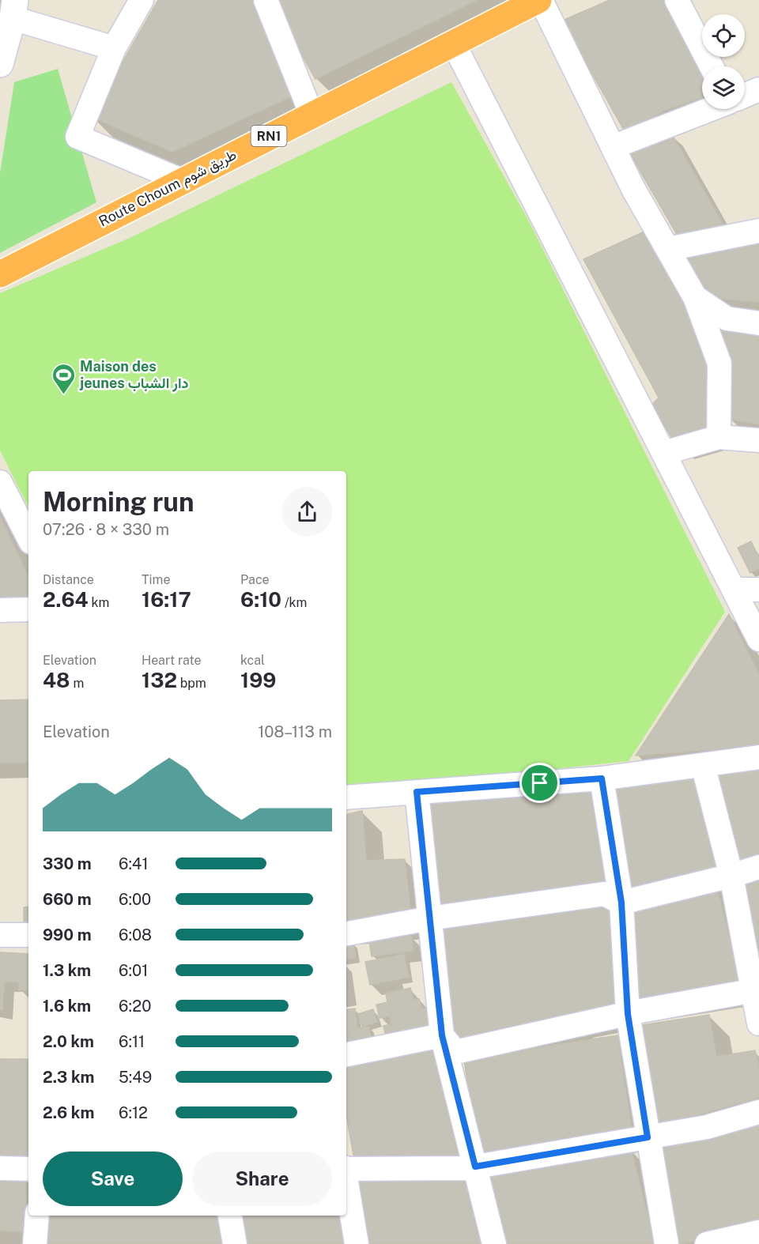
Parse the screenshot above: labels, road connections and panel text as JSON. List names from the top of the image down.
{
  "streets": {
    "highway": ["RN1", "Route Choum طريق شوم"]
  },
  "places": {
    "sports": ["Maison des jeunes دار الشباب"]
  },
  "page": {
    "heading": ["Morning run", "07:26 · 8 × 330 m"],
    "stats": [
      ["Distance", "2.64 km"],
      ["Time", "16:17"],
      ["Pace", "6:10 /km"],
      ["Elevation", "48 m"],
      ["Heart rate", "132 bpm"],
      ["kcal", "199"]
    ],
    "chart": ["Elevation", "108–113 m"],
    "list": [
      {
        "name": "330 m",
        "note": "6:41"
      },
      {
        "name": "660 m",
        "note": "6:00"
      },
      {
        "name": "990 m",
        "note": "6:08"
      },
      {
        "name": "1.3 km",
        "note": "6:01"
      },
      {
        "name": "1.6 km",
        "note": "6:20"
      },
      {
        "name": "2.0 km",
        "note": "6:11"
      },
      {
        "name": "2.3 km",
        "note": "5:49"
      },
      {
        "name": "2.6 km",
        "note": "6:12"
      }
    ],
    "buttons": ["Save", "Share"]
  }
}
